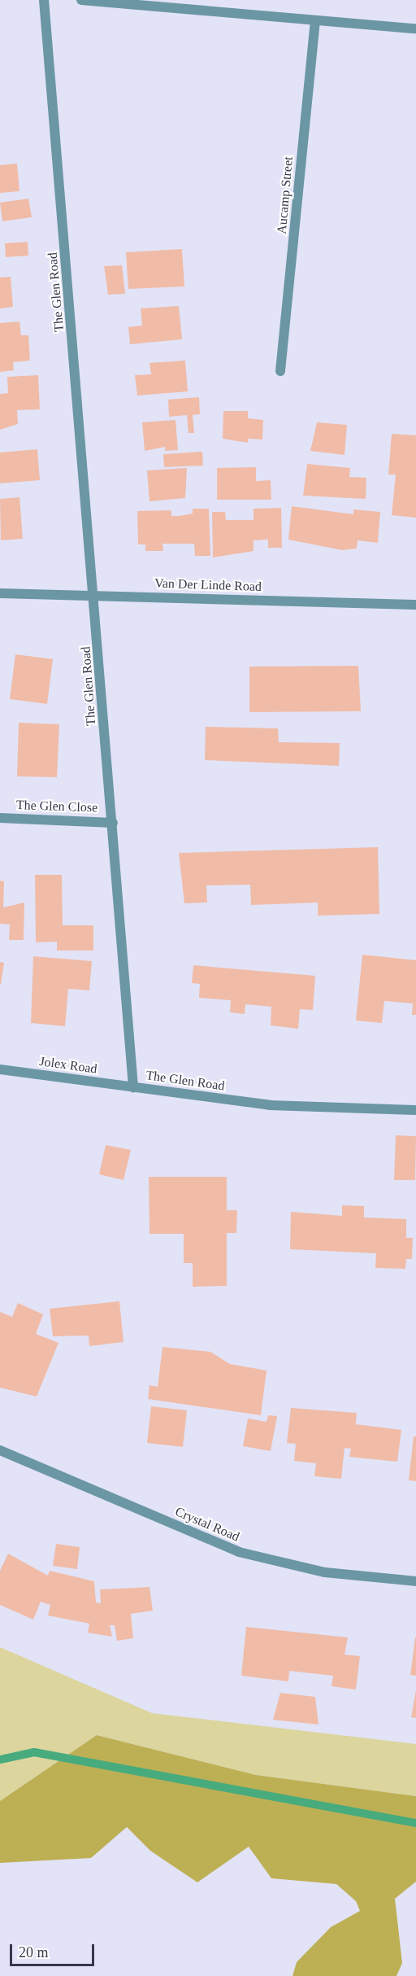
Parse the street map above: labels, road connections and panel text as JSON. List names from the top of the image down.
{
  "streets": {
    "street": [
      "Aucamp Street",
      "The Glen Road",
      "Van Der Linde Road",
      "The Glen Close",
      "Jolex Road",
      "Crystal Road"
    ]
  },
  "crossings": [
    ["The Glen Road", "Van Der Linde Road"],
    ["The Glen Road", "The Glen Close"],
    ["The Glen Road", "Jolex Road"]
  ],
  "scale_bar": "20 m"
}
